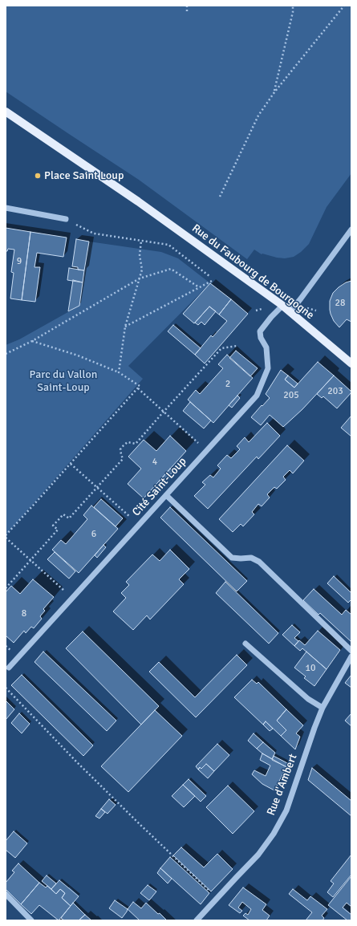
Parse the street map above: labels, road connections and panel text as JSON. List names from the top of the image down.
{
  "streets": {
    "main road": ["Rue du Faubourg de Bourgogne"],
    "street": ["Cité Saint-Loup", "Rue d'Ambert"]
  },
  "crossings": [
    ["Rue du Faubourg de Bourgogne", "Cité Saint-Loup"]
  ],
  "parks": ["Parc du Vallon Saint-Loup"],
  "places": ["Place Saint Loup"],
  "house_numbers": [
    "9",
    "28",
    "2",
    "203",
    "205",
    "4",
    "6",
    "8",
    "10"
  ]
}
